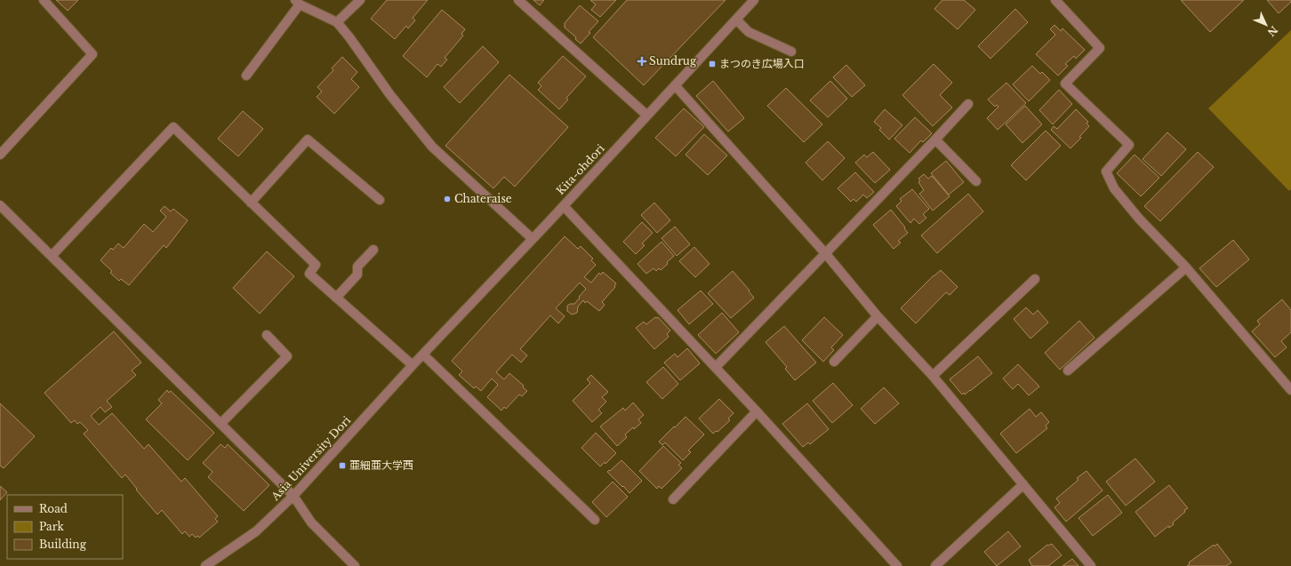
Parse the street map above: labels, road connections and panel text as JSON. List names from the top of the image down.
{
  "streets": {
    "street": ["Kita-ohdori", "Asia University Dori"]
  },
  "crossings": [
    ["Kita-ohdori", "Asia University Dori"]
  ],
  "places": {
    "health": ["Sundrug"],
    "transit": ["まつのき広場入口", "亜細亜大学西"],
    "other": ["Chateraise"]
  },
  "legend": ["Road", "Park", "Building"],
  "north": "bottom right"
}
